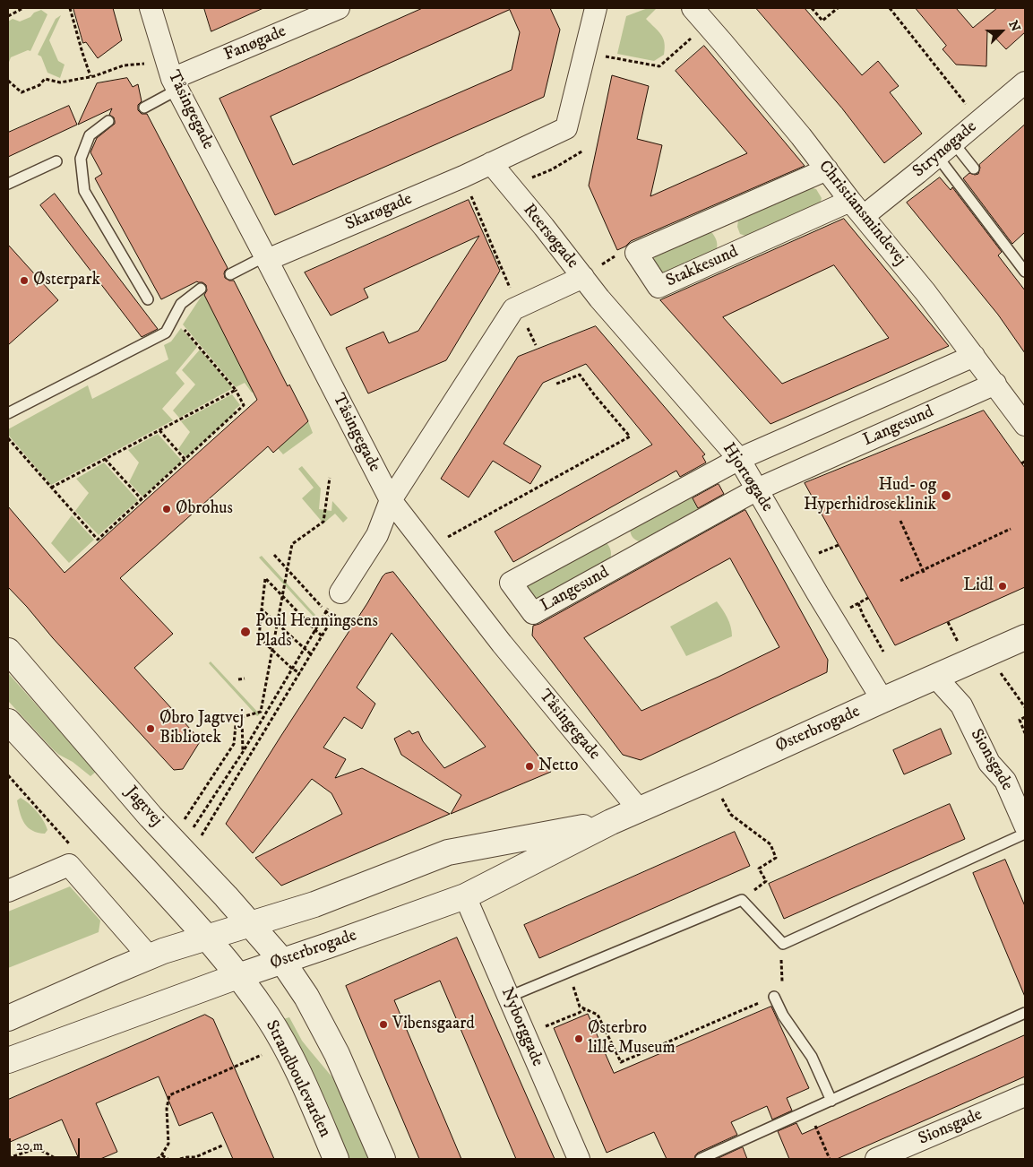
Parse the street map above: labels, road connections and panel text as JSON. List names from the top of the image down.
{
  "streets": {
    "street": [
      "Fanøgade",
      "Tåsingegade",
      "Strynøgade",
      "Skarøgade",
      "Christiansmindevej",
      "Reersøgade",
      "Stakkesund",
      "Langesund",
      "Hjortøgade",
      "Østerbrogade",
      "Sionsgade",
      "Jagtvej",
      "Nyborggade",
      "Strandboulevarden"
    ]
  },
  "crossings": [
    ["Fanøgade", "Tåsingegade"],
    ["Tåsingegade", "Skarøgade"],
    ["Tåsingegade", "Reersøgade"],
    ["Tåsingegade", "Østerbrogade"],
    ["Strynøgade", "Christiansmindevej"],
    ["Strynøgade", "Stakkesund"],
    ["Skarøgade", "Reersøgade"],
    ["Christiansmindevej", "Stakkesund"],
    ["Christiansmindevej", "Langesund"],
    ["Reersøgade", "Hjortøgade"],
    ["Langesund", "Hjortøgade"],
    ["Hjortøgade", "Østerbrogade"],
    ["Østerbrogade", "Sionsgade"],
    ["Østerbrogade", "Jagtvej"],
    ["Østerbrogade", "Nyborggade"],
    ["Østerbrogade", "Strandboulevarden"]
  ],
  "places": [
    "Østerpark",
    "Hud- og Hyperhidroseklinik",
    "Øbrohus",
    "Lidl",
    "Poul Henningsens Plads",
    "Øbro Jagtvej Bibliotek",
    "Netto",
    "Vibensgaard",
    "Østerbro lille Museum"
  ],
  "scale_bar": "20 m",
  "north": "top right"
}
